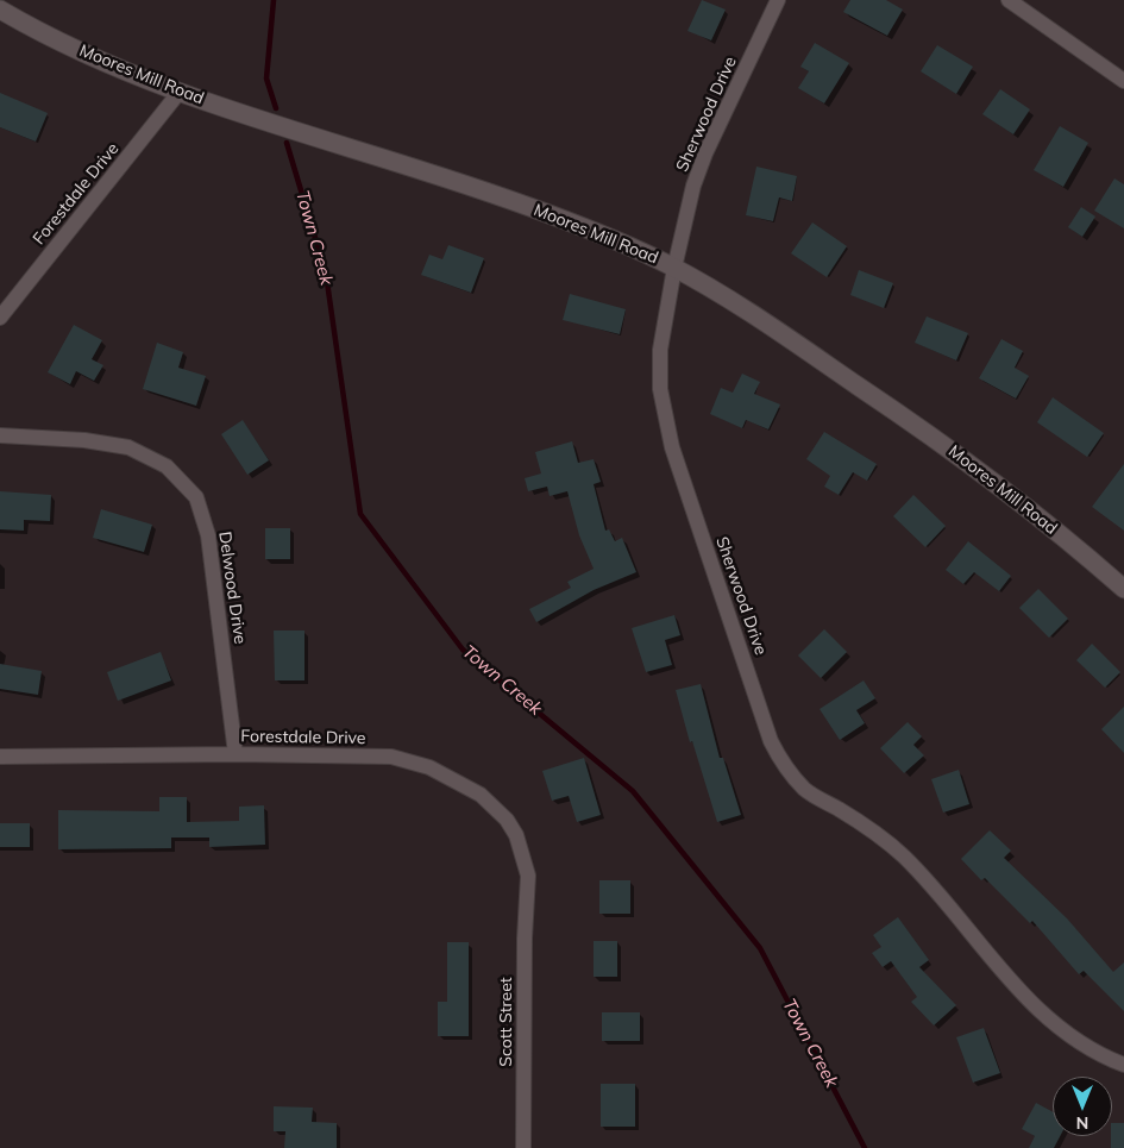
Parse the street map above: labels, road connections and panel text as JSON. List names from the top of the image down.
{
  "streets": {
    "street": [
      "Moores Mill Road",
      "Sherwood Drive",
      "Forestdale Drive",
      "Delwood Drive",
      "Scott Street"
    ]
  },
  "crossings": [
    ["Moores Mill Road", "Sherwood Drive"],
    ["Moores Mill Road", "Forestdale Drive"],
    ["Forestdale Drive", "Delwood Drive"],
    ["Forestdale Drive", "Scott Street"]
  ],
  "water": ["Town Creek"],
  "north": "bottom"
}
